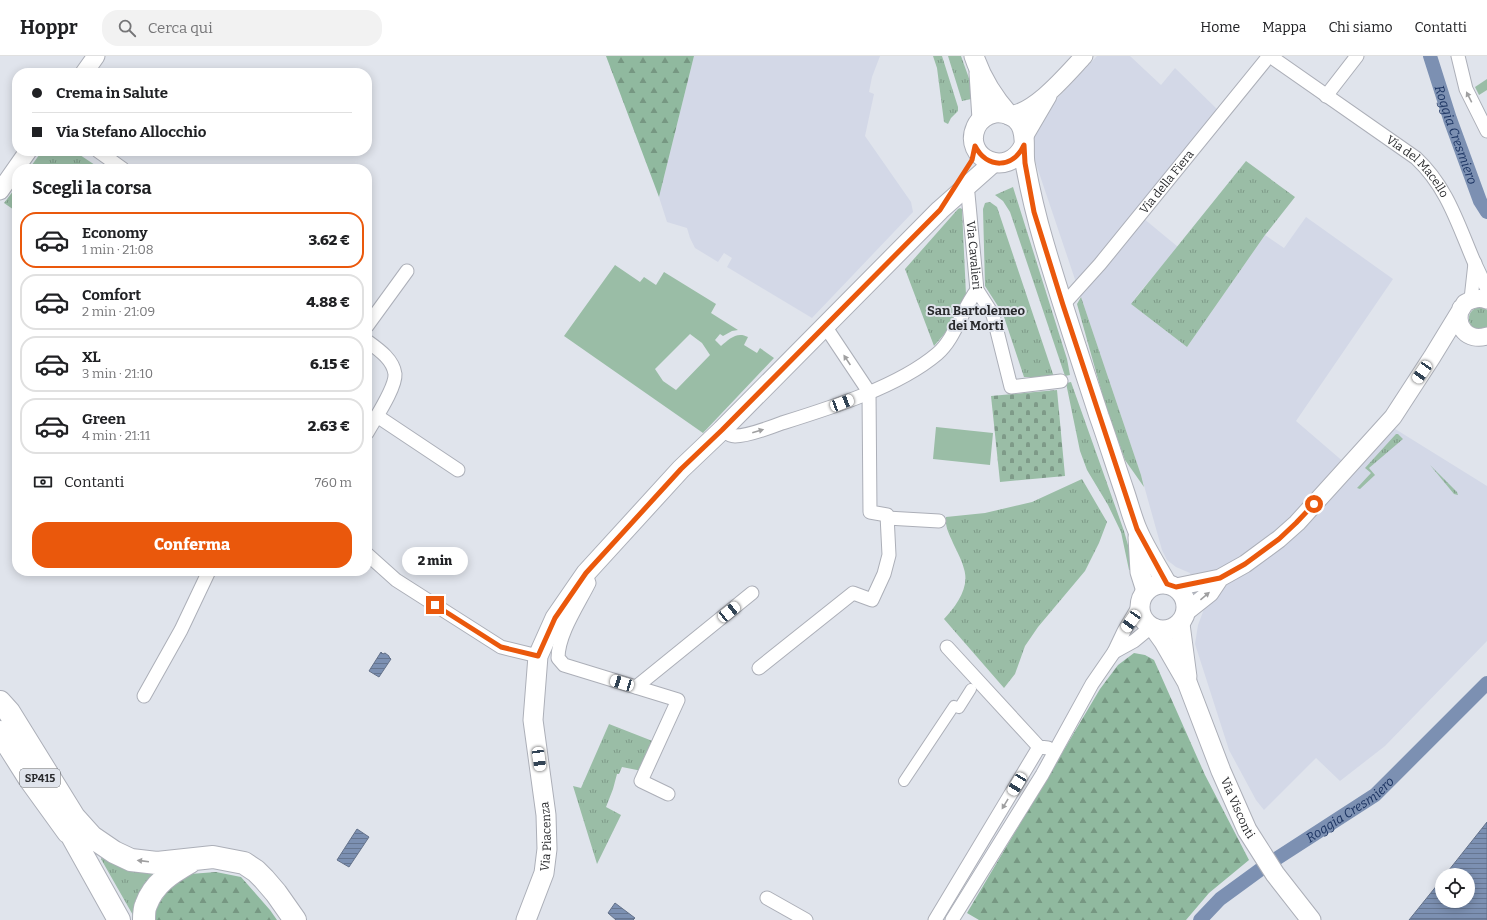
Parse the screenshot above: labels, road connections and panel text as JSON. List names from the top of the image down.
{
  "streets": {
    "highway": ["SP415"],
    "main road": ["Via Visconti", "Via Piacenza"],
    "street": ["Via del Macello", "Via della Fiera", "Via Cavalieri"]
  },
  "crossings": [
    ["Via del Macello", "Via della Fiera"],
    ["Via Cavalieri", "Via Piacenza"]
  ],
  "districts": ["San Bartolemeo dei Morti"],
  "water": ["Roggia Cresmiero"],
  "page": {
    "header": "Hoppr",
    "search": "Cerca qui",
    "nav": [
      "Home",
      "Mappa",
      "Chi siamo",
      "Contatti"
    ],
    "banner": ["Crema in Salute", "Via Stefano Allocchio"],
    "heading": "Scegli la corsa",
    "list": [
      {
        "name": "Economy",
        "note": "1 min · 21:08",
        "value": "3.62 €"
      },
      {
        "name": "Comfort",
        "note": "2 min · 21:09",
        "value": "4.88 €"
      },
      {
        "name": "XL",
        "note": "3 min · 21:10",
        "value": "6.15 €"
      },
      {
        "name": "Green",
        "note": "4 min · 21:11",
        "value": "2.63 €"
      }
    ],
    "pay": ["Contanti", "760 m"],
    "buttons": "Conferma",
    "bubble": "2 min"
  }
}
